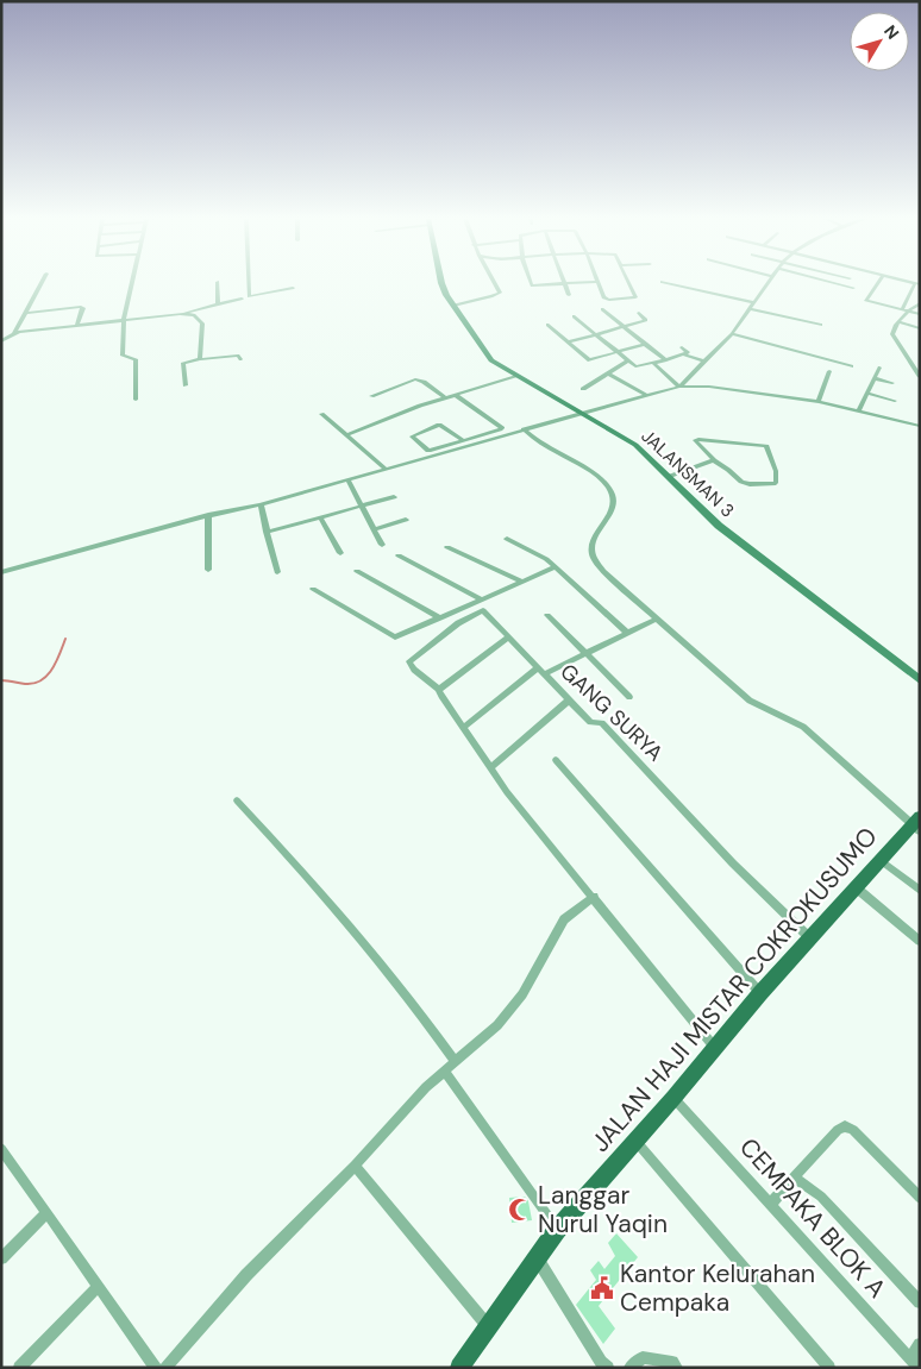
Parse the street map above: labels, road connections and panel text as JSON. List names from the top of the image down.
{
  "streets": {
    "main road": ["JALAN HAJI MISTAR COKROKUSUMO"],
    "street": ["JALANSMAN 3", "GANG SURYA", "CEMPAKA BLOK A"]
  },
  "crossings": [
    ["GANG SURYA", "JALAN HAJI MISTAR COKROKUSUMO"],
    ["JALAN HAJI MISTAR COKROKUSUMO", "CEMPAKA BLOK A"]
  ],
  "places": {
    "mosque": ["Langgar Nurul Yaqin"],
    "public building": ["Kantor Kelurahan Cempaka"]
  },
  "north": "top right"
}
